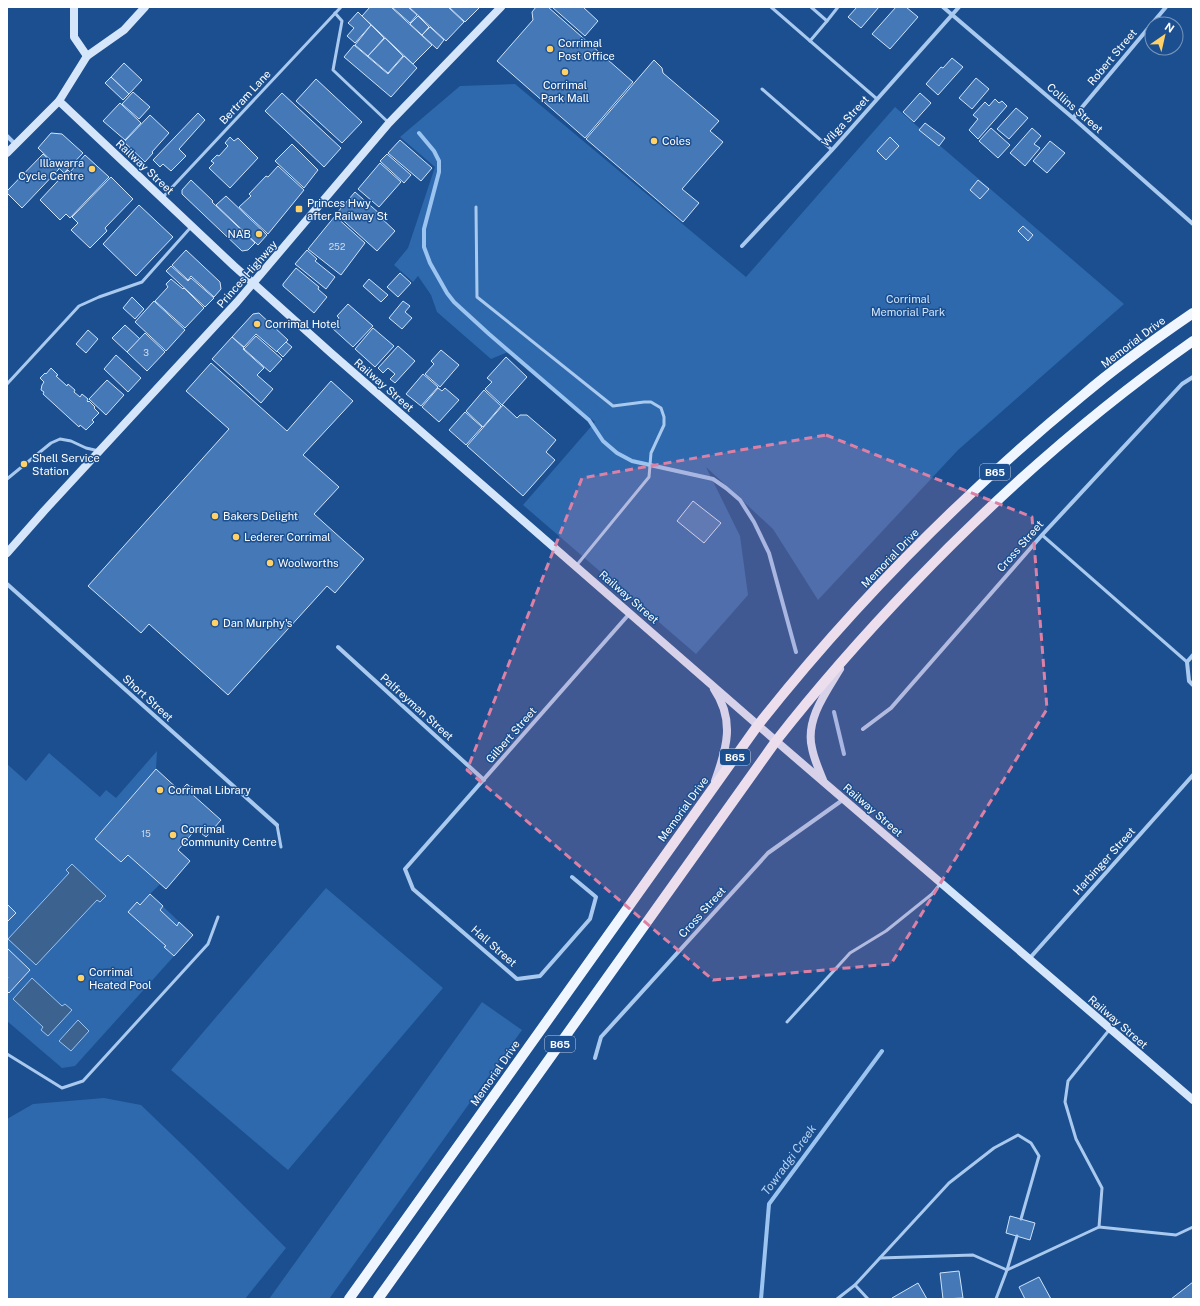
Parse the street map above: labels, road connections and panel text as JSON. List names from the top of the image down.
{
  "streets": {
    "main road": [
      "Railway Street",
      "Princes Highway",
      "Memorial Drive",
      "B65"
    ],
    "street": [
      "Robert Street",
      "Collins Street",
      "Wilga Street",
      "Cross Street",
      "Short Street",
      "Palfreyman Street",
      "Gilbert Street",
      "Harbinger Street",
      "Hall Street"
    ],
    "lane": ["Bertram Lane"]
  },
  "crossings": [
    ["Robert Street", "Collins Street"],
    ["Bertram Lane", "Railway Street"],
    ["Collins Street", "Wilga Street"],
    ["Railway Street", "Princes Highway"],
    ["Railway Street", "Memorial Drive"],
    ["Railway Street", "B65"],
    ["Railway Street", "Cross Street"],
    ["Railway Street", "Gilbert Street"],
    ["Railway Street", "Harbinger Street"],
    ["Palfreyman Street", "Gilbert Street"],
    ["Gilbert Street", "Hall Street"]
  ],
  "water": ["Towradgi Creek"],
  "parks": ["Corrimal Memorial Park"],
  "places": {
    "other": [
      "Corrimal Post Office",
      "Corrimal Park Mall",
      "Coles",
      "Illawarra Cycle Centre",
      "NAB",
      "Corrimal Hotel",
      "Shell Service Station",
      "Bakers Delight",
      "Lederer Corrimal",
      "Woolworths",
      "Dan Murphy's",
      "Corrimal Library",
      "Corrimal Community Centre",
      "Corrimal Heated Pool"
    ],
    "transit": ["Princes Hwy after Railway St"]
  },
  "house_numbers": ["252", "3", "15"],
  "north": "top right"
}
